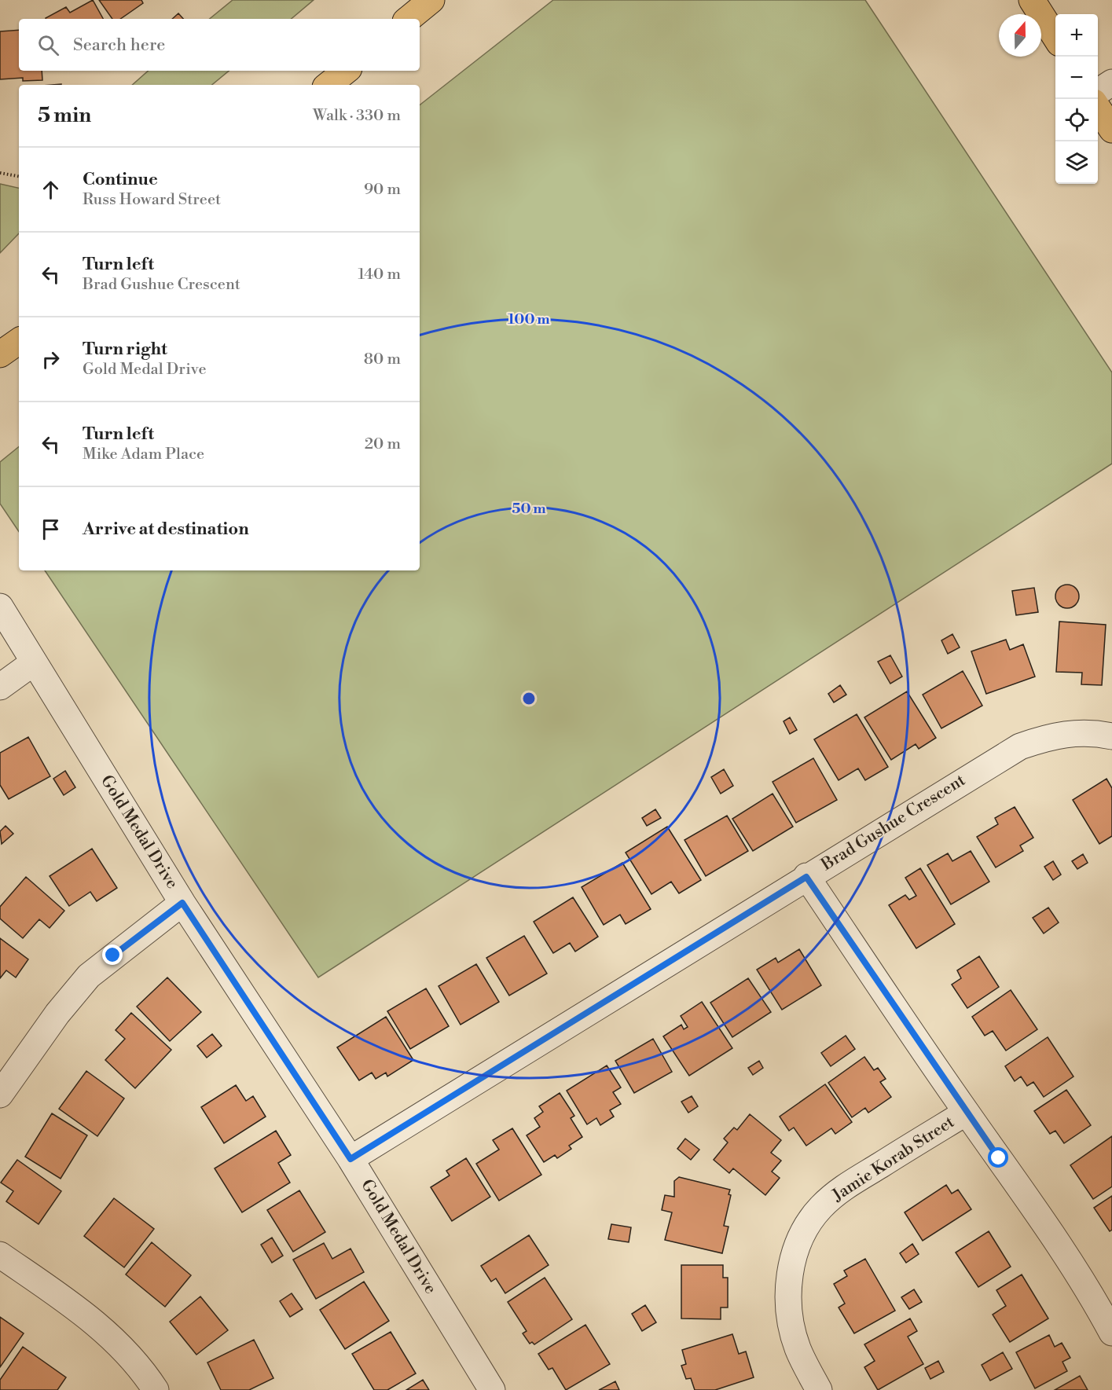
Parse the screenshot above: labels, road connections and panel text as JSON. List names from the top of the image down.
{
  "streets": {
    "street": ["Brad Gushue Crescent", "Gold Medal Drive", "Jamie Korab Street"]
  },
  "crossings": [
    ["Brad Gushue Crescent", "Gold Medal Drive"]
  ],
  "north": "top",
  "page": {
    "map_buttons": ["+", "−"],
    "search": "Search here",
    "heading": ["5 min", "Walk · 330 m"],
    "list": [
      ["Continue", "Russ Howard Street", "90 m"],
      ["Turn left", "Brad Gushue Crescent", "140 m"],
      ["Turn right", "Gold Medal Drive", "80 m"],
      ["Turn left", "Mike Adam Place", "20 m"],
      "Arrive at destination"
    ]
  },
  "rings": ["100 m", "50 m"]
}
